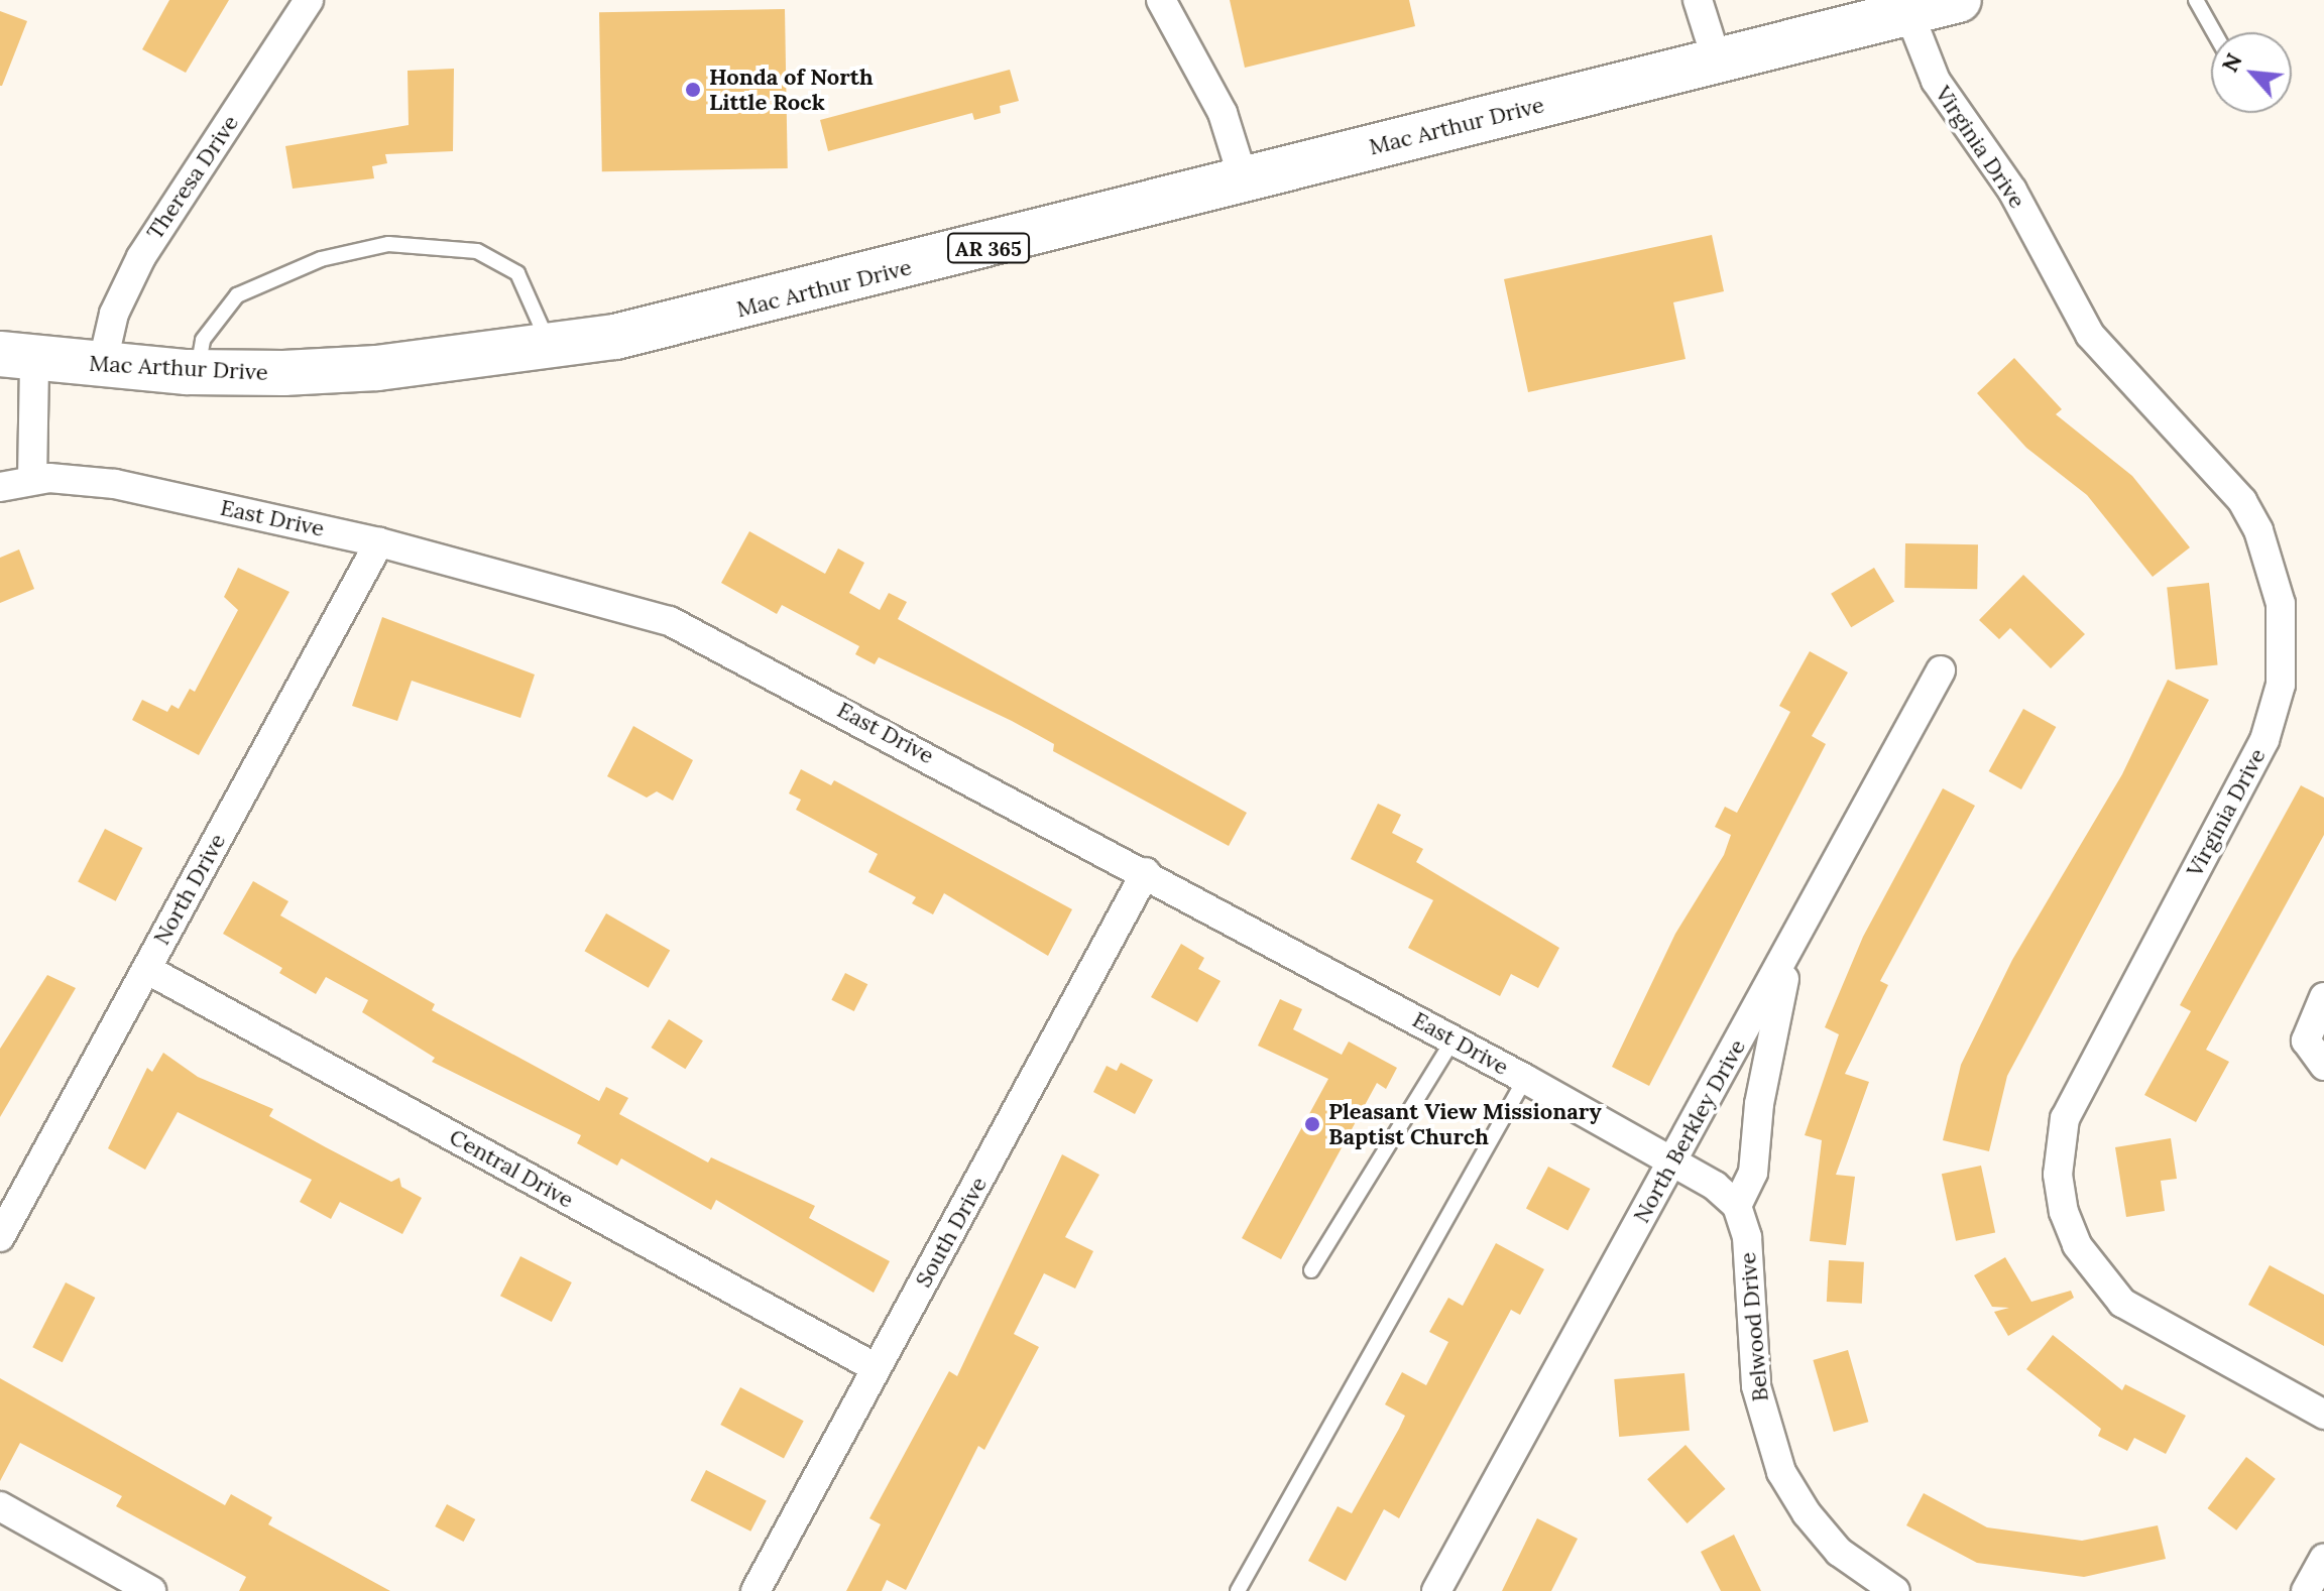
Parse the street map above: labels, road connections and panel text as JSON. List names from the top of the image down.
{
  "streets": {
    "main road": ["Mac Arthur Drive", "AR 365"],
    "street": [
      "Virginia Drive",
      "Theresa Drive",
      "East Drive",
      "North Drive",
      "North Berkley Drive",
      "Central Drive",
      "South Drive",
      "Belwood Drive"
    ]
  },
  "crossings": [
    ["Mac Arthur Drive", "Virginia Drive"],
    ["Mac Arthur Drive", "Theresa Drive"],
    ["East Drive", "North Drive"],
    ["East Drive", "North Berkley Drive"],
    ["East Drive", "South Drive"],
    ["North Drive", "Central Drive"],
    ["Central Drive", "South Drive"]
  ],
  "places": ["Honda of North Little Rock", "Pleasant View Missionary Baptist Church"],
  "north": "top left"
}
